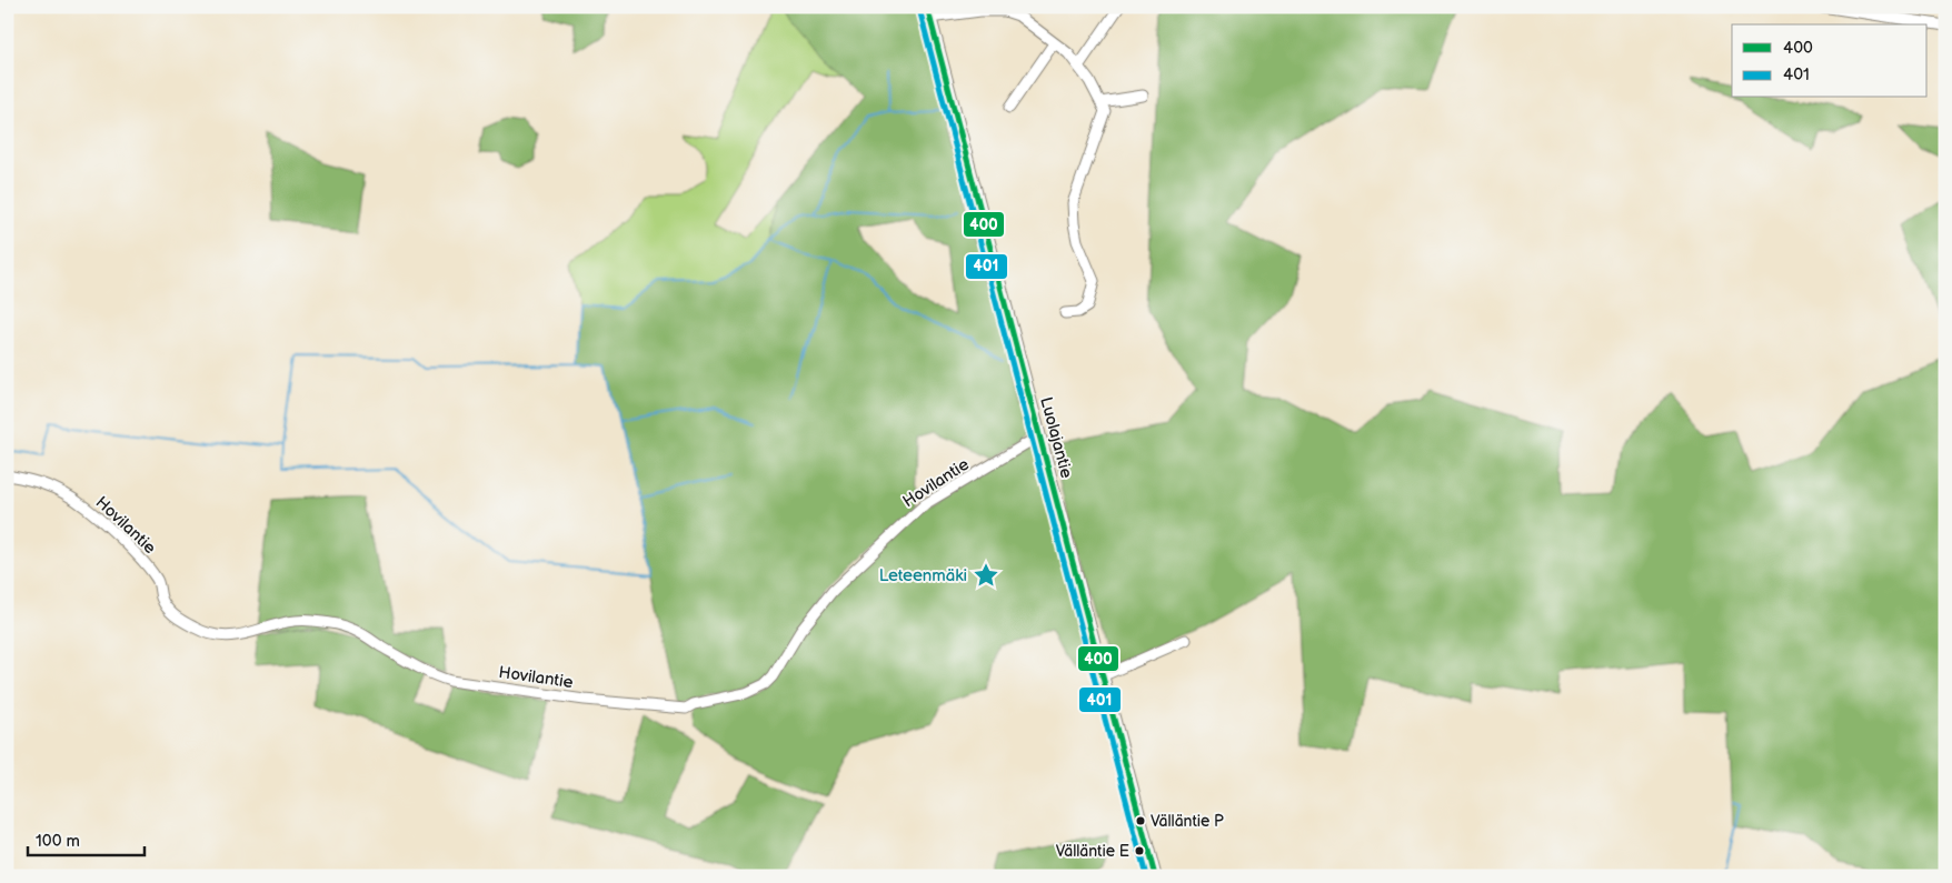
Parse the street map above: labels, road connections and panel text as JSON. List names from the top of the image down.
{
  "streets": {
    "main road": ["Luolajantie"],
    "street": ["Hovilantie"]
  },
  "crossings": [
    ["Luolajantie", "Hovilantie"]
  ],
  "places": {
    "place": ["Leteenmäki"],
    "other": ["Välläntie P", "Välläntie E"]
  },
  "lines": ["transit line 400", "transit line 401"],
  "legend": ["400", "401"],
  "scale_bar": "100 m"
}
